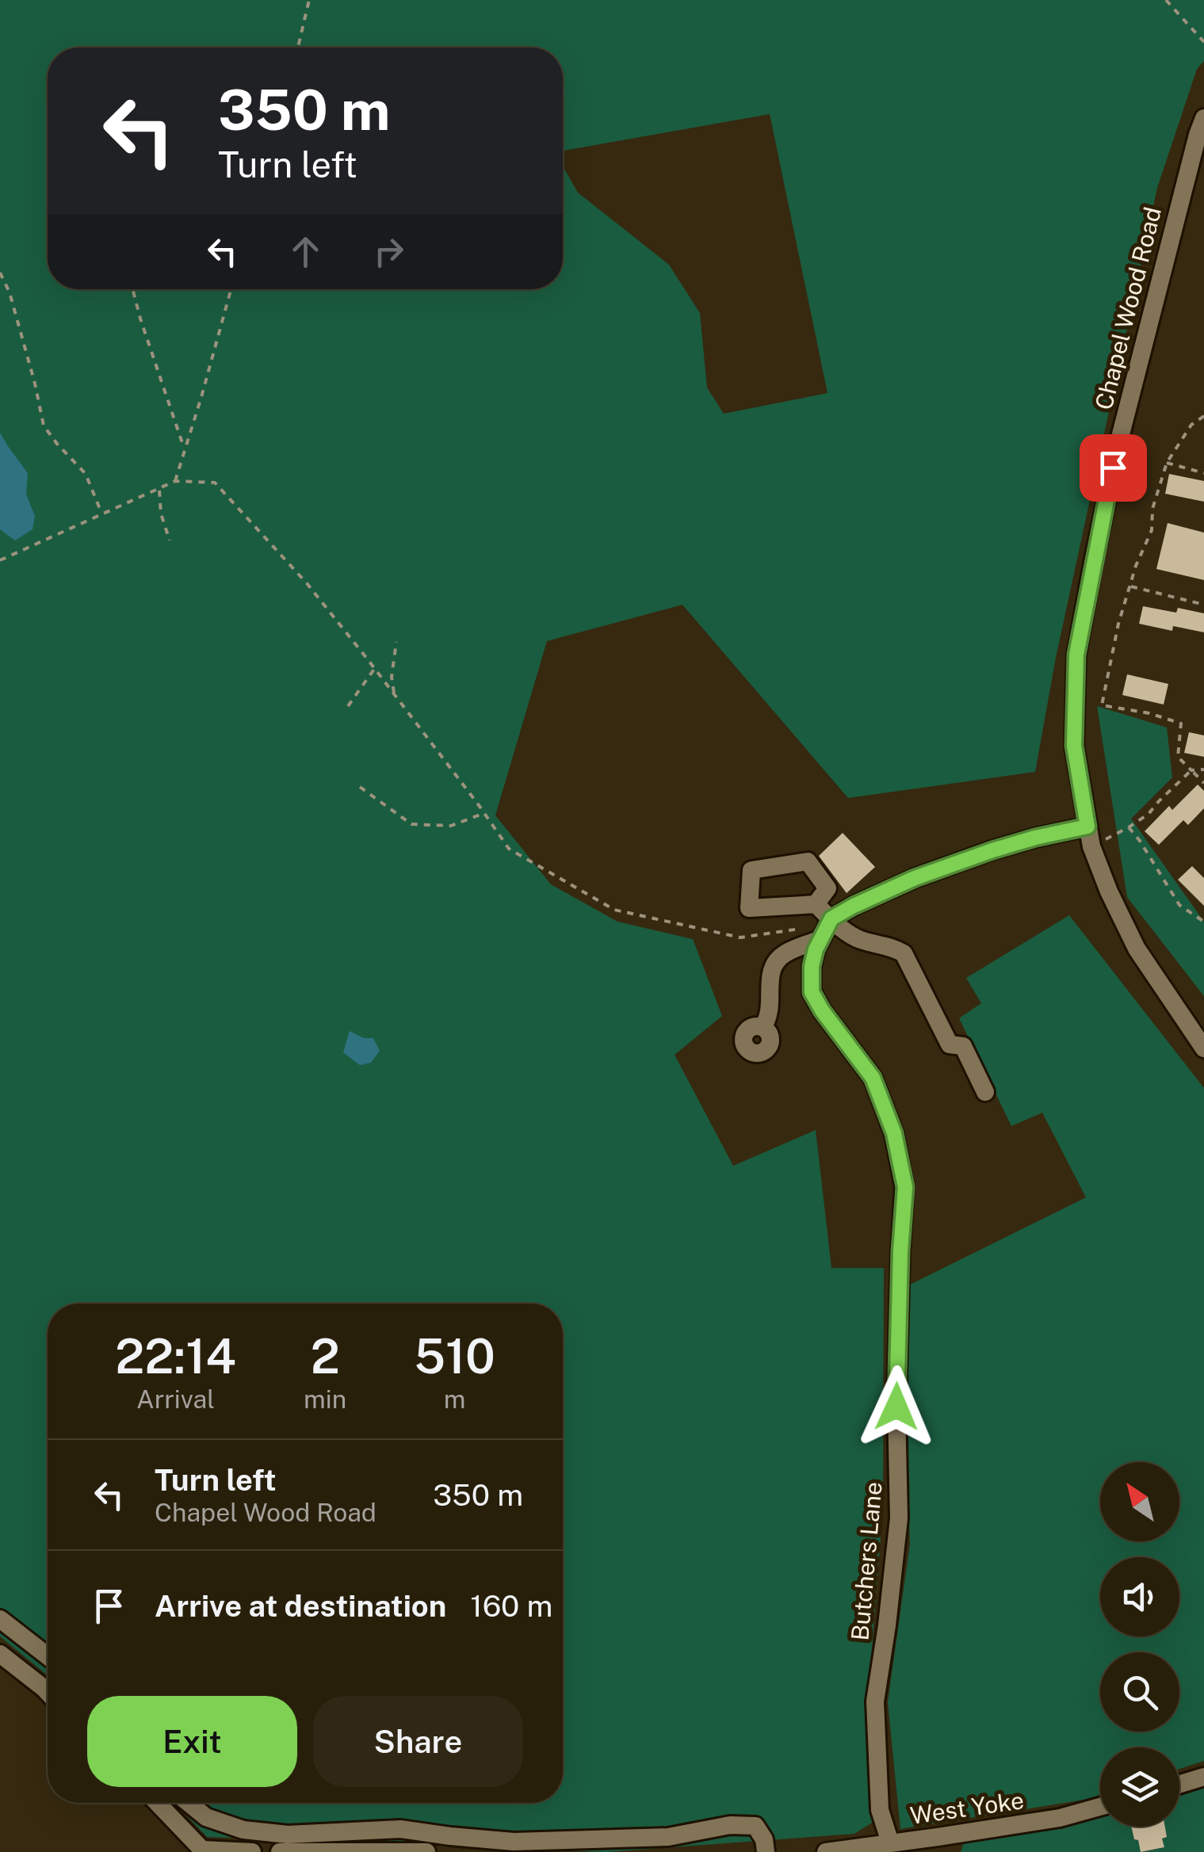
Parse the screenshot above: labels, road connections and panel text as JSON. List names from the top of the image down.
{
  "streets": {
    "street": ["Chapel Wood Road", "Butchers Lane", "West Yoke"]
  },
  "crossings": [
    ["Butchers Lane", "West Yoke"]
  ],
  "north": "top left",
  "page": {
    "turn": ["350 m", "Turn left"],
    "eta": [
      "22:14",
      "Arrival",
      "2",
      "min",
      "510",
      "m"
    ],
    "list": [
      {
        "name": "Turn left",
        "note": "Chapel Wood Road",
        "value": "350 m"
      },
      {
        "name": "Arrive at destination",
        "value": "160 m"
      }
    ],
    "buttons": ["Exit", "Share"]
  }
}
